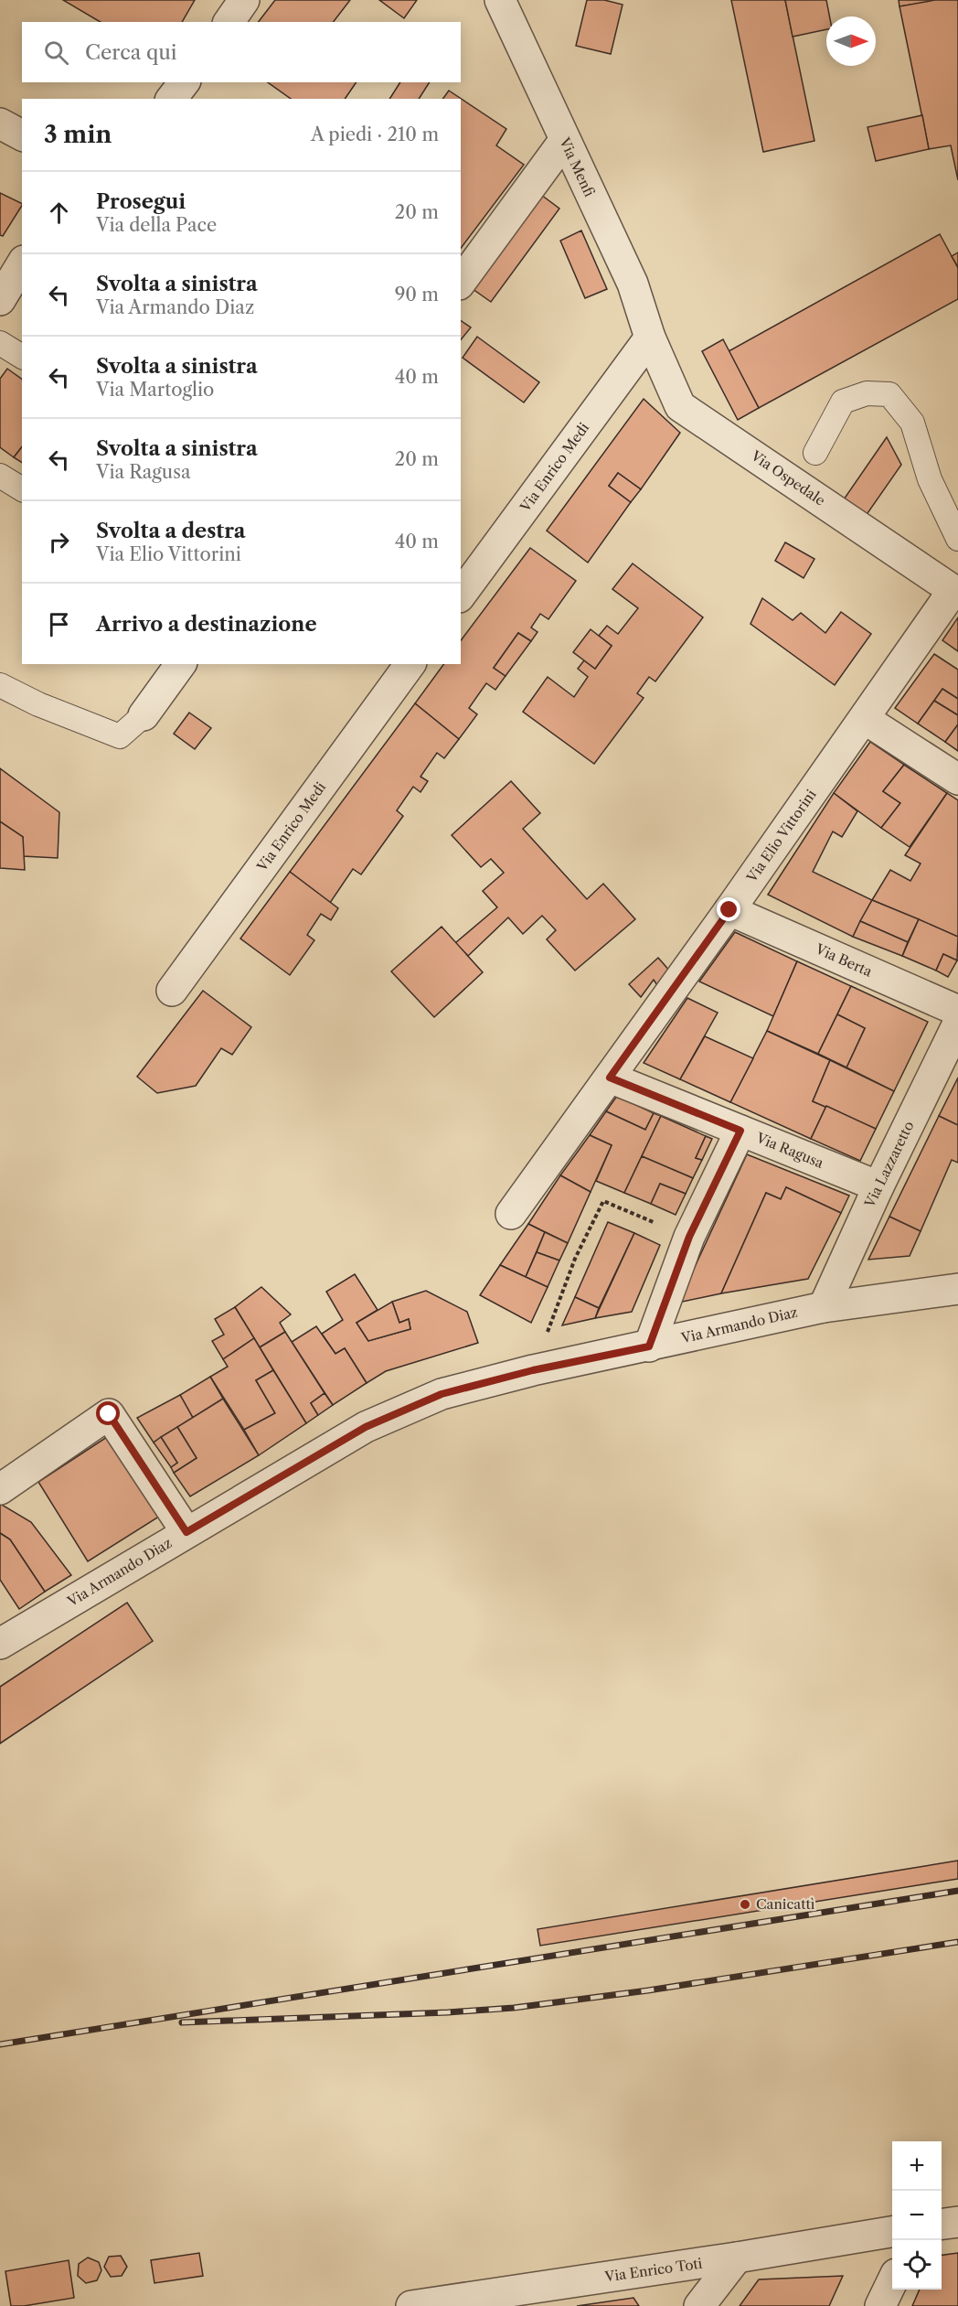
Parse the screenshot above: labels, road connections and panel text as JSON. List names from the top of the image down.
{
  "streets": {
    "street": [
      "Via Menfi",
      "Via Enrico Medi",
      "Via Ospedale",
      "Via Elio Vittorini",
      "Via Berta",
      "Via Ragusa",
      "Via Lazzaretto",
      "Via Armando Diaz",
      "Via Enrico Toti"
    ]
  },
  "crossings": [
    ["Via Menfi", "Via Enrico Medi"],
    ["Via Menfi", "Via Ospedale"],
    ["Via Enrico Medi", "Via Ospedale"],
    ["Via Ospedale", "Via Elio Vittorini"],
    ["Via Elio Vittorini", "Via Berta"],
    ["Via Elio Vittorini", "Via Ragusa"],
    ["Via Ragusa", "Via Lazzaretto"],
    ["Via Lazzaretto", "Via Armando Diaz"]
  ],
  "places": ["Canicattì"],
  "north": "right",
  "page": {
    "search": "Cerca qui",
    "heading": ["3 min", "A piedi · 210 m"],
    "list": [
      ["Prosegui", "Via della Pace", "20 m"],
      ["Svolta a sinistra", "Via Armando Diaz", "90 m"],
      ["Svolta a sinistra", "Via Martoglio", "40 m"],
      ["Svolta a sinistra", "Via Ragusa", "20 m"],
      ["Svolta a destra", "Via Elio Vittorini", "40 m"],
      "Arrivo a destinazione"
    ],
    "map_buttons": ["+", "−"]
  }
}
